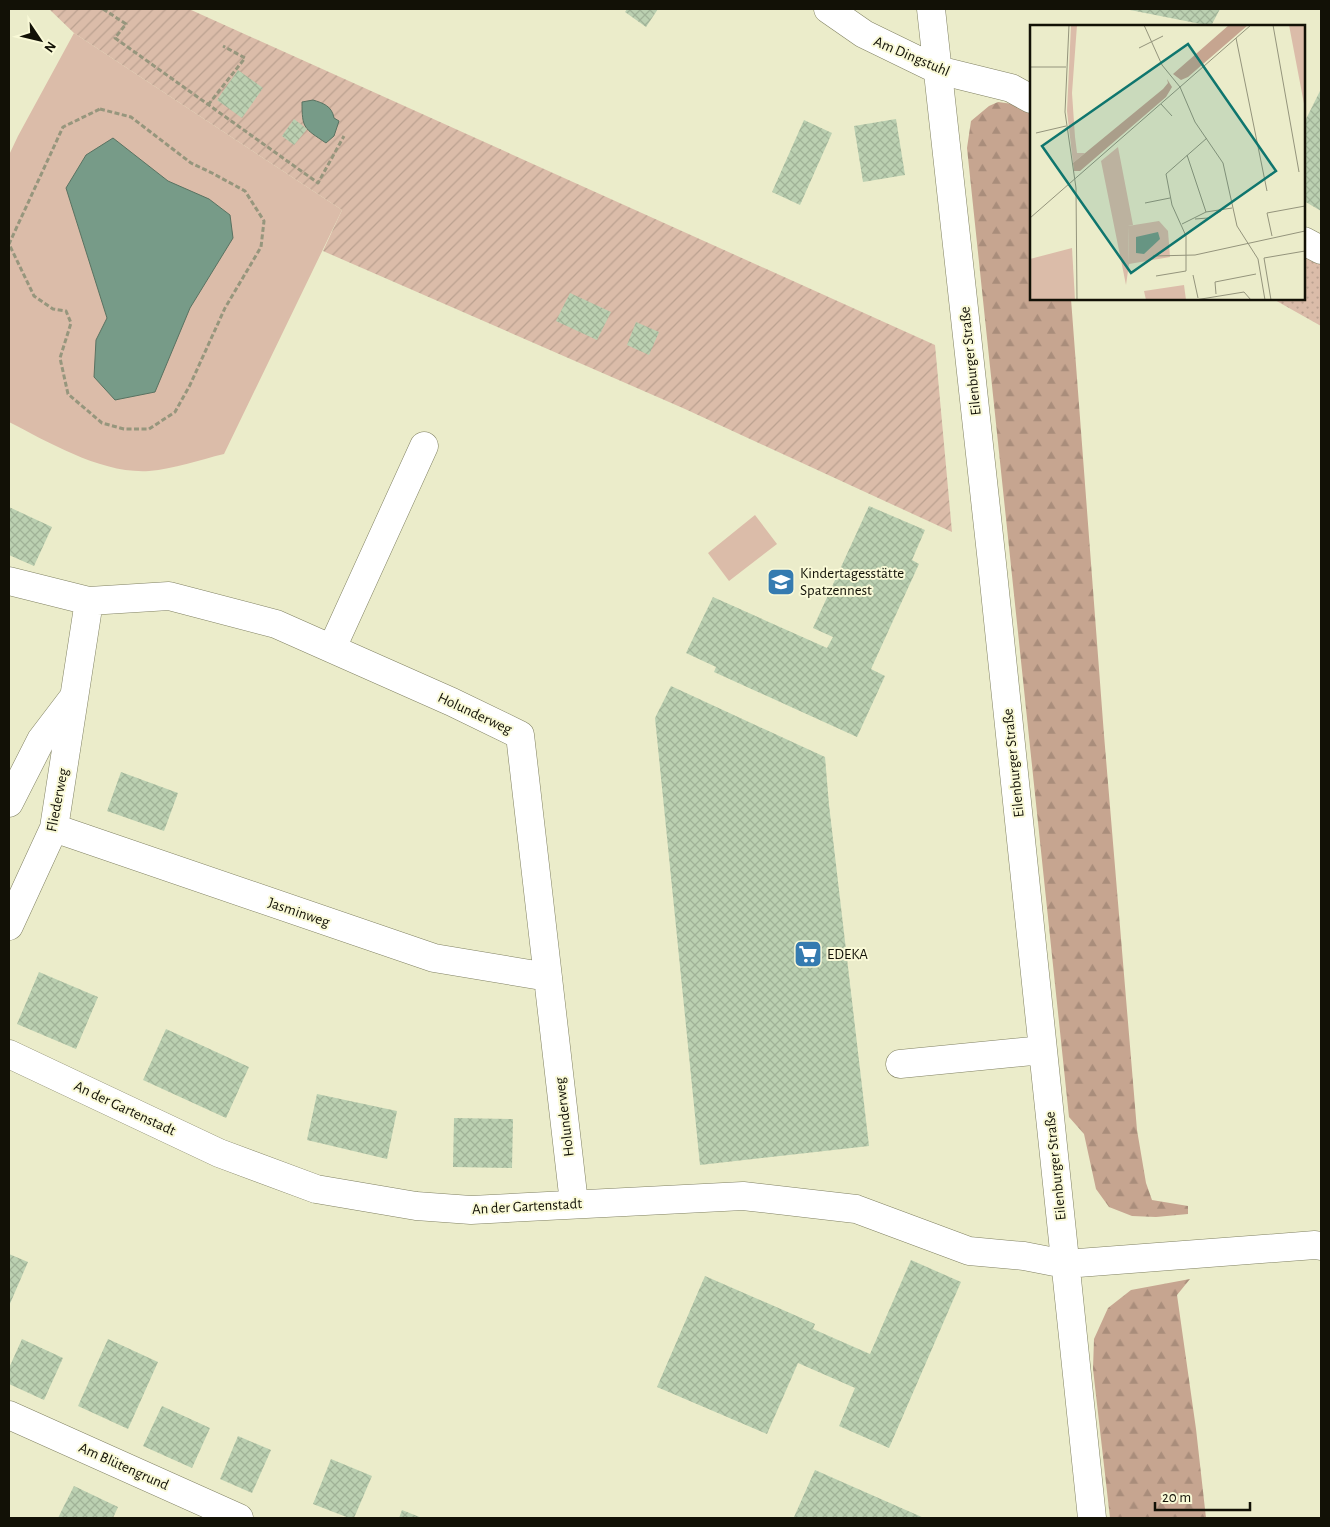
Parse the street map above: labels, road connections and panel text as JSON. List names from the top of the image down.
{
  "streets": {
    "street": [
      "Am Dingstuhl",
      "Eilenburger Straße",
      "Holunderweg",
      "Fliederweg",
      "Jasminweg",
      "An der Gartenstadt",
      "Am Blütengrund"
    ]
  },
  "crossings": [
    ["Am Dingstuhl", "Eilenburger Straße"],
    ["Eilenburger Straße", "An der Gartenstadt"],
    ["Holunderweg", "Fliederweg"],
    ["Holunderweg", "Jasminweg"],
    ["Holunderweg", "An der Gartenstadt"],
    ["Fliederweg", "Jasminweg"]
  ],
  "places": {
    "school or university": ["Kindertagesstätte Spatzennest"],
    "supermarket": ["EDEKA"]
  },
  "scale_bar": "20 m",
  "north": "bottom right"
}
